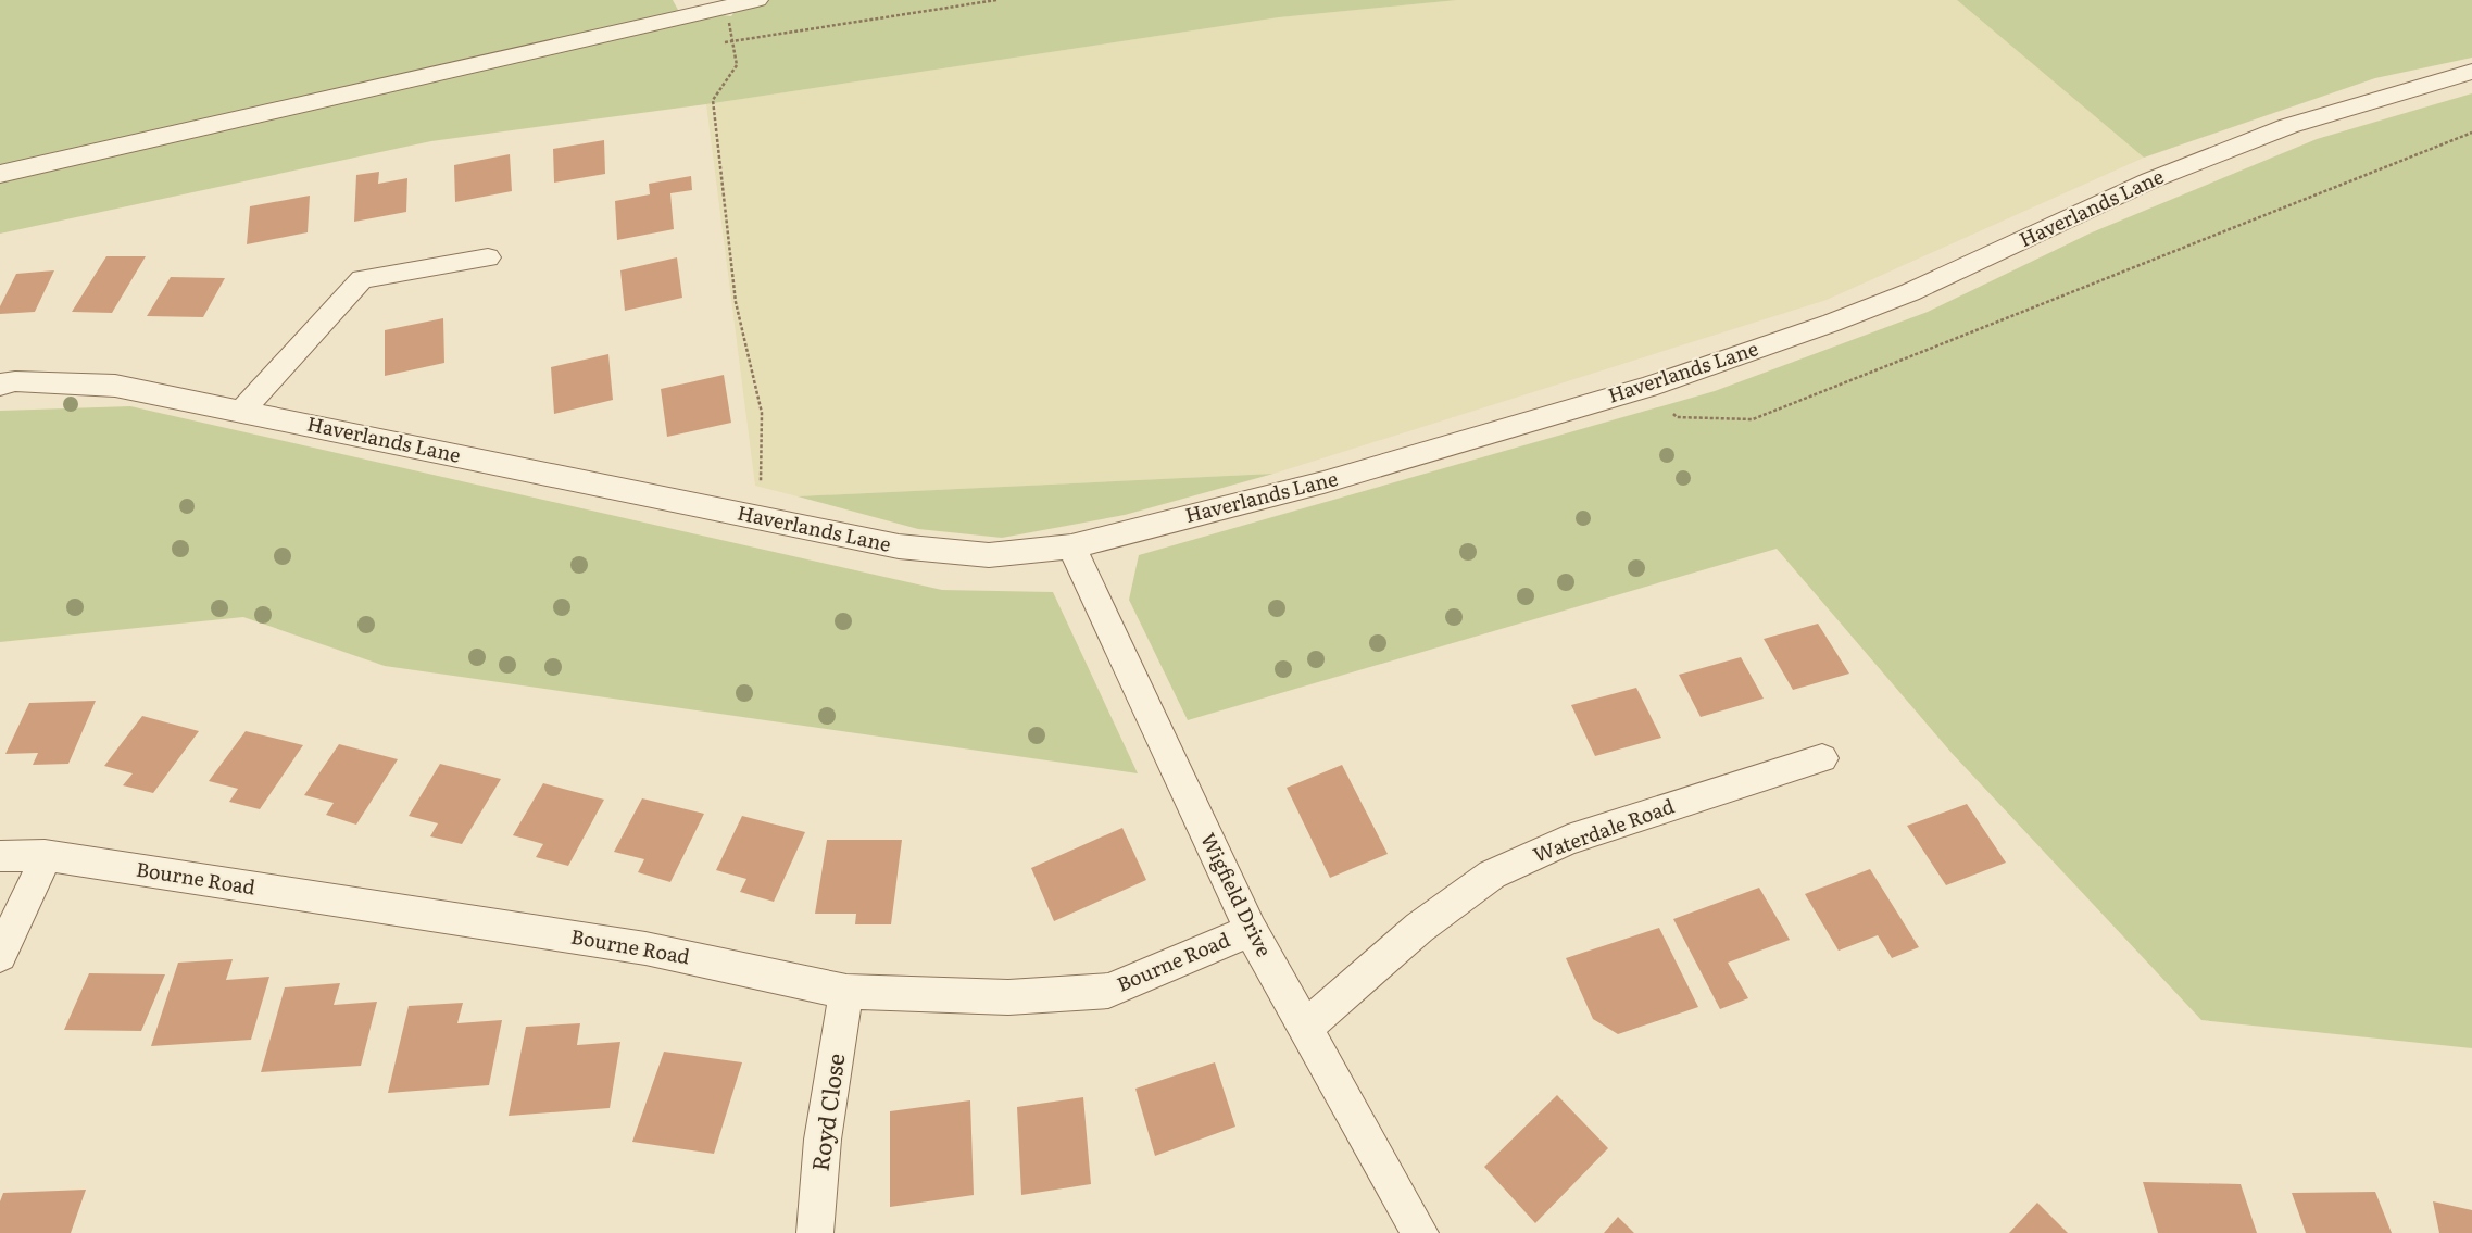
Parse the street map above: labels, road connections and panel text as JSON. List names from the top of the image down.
{
  "streets": {
    "street": [
      "Haverlands Lane",
      "Waterdale Road",
      "Bourne Road",
      "Wigfield Drive",
      "Royd Close"
    ]
  },
  "crossings": [
    ["Haverlands Lane", "Wigfield Drive"],
    ["Waterdale Road", "Wigfield Drive"],
    ["Bourne Road", "Wigfield Drive"],
    ["Bourne Road", "Royd Close"]
  ]
}
